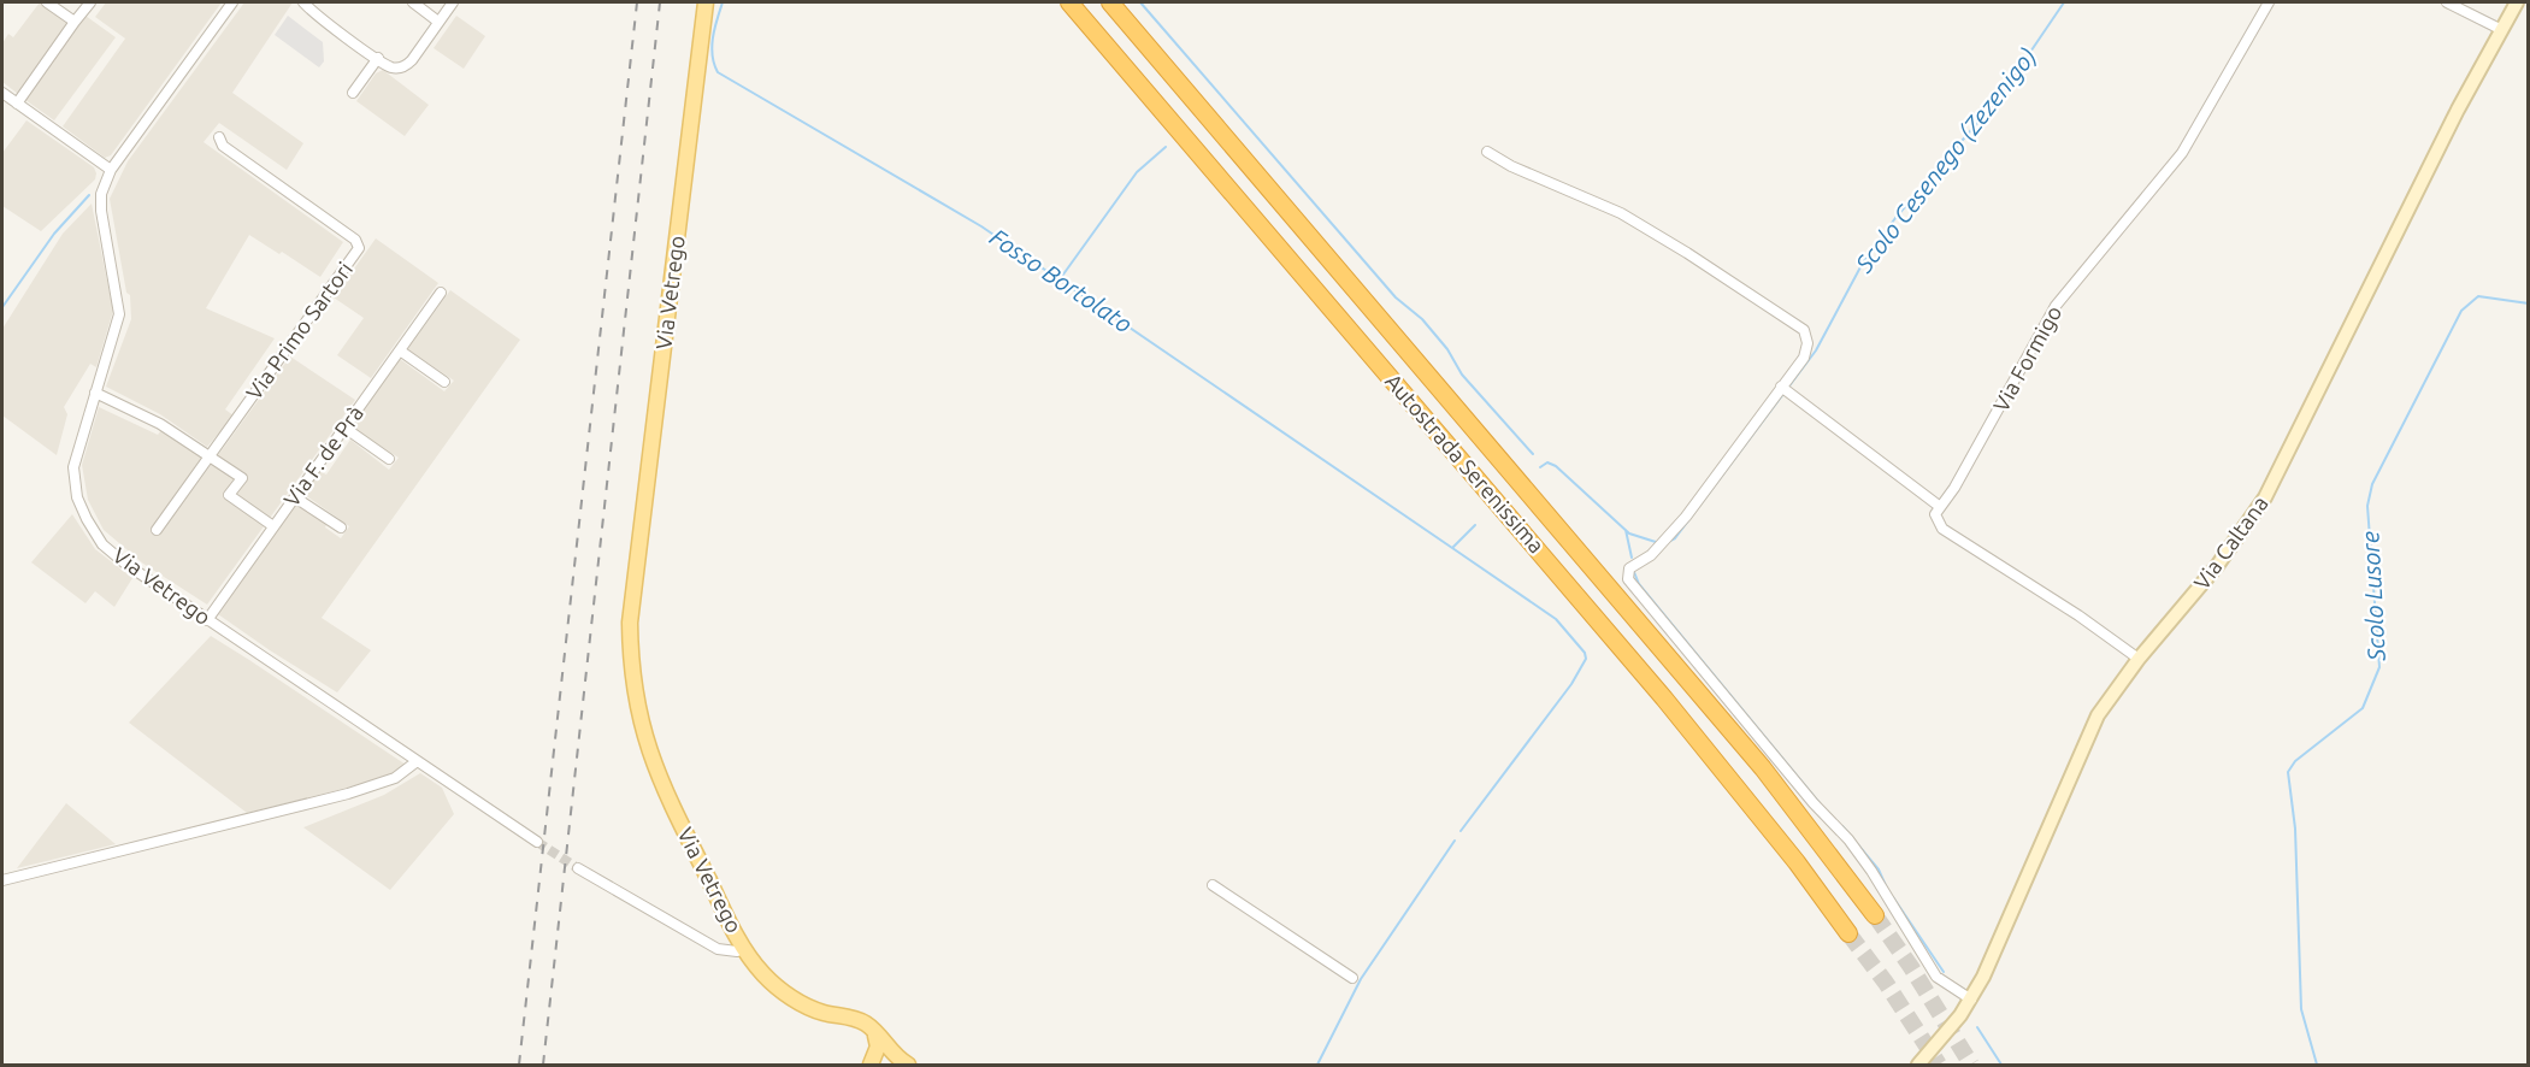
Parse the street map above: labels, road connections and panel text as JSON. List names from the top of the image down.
{
  "streets": {
    "highway": ["Autostrada Serenissima"],
    "main road": ["Via Vetrego", "Via Caltana"],
    "street": ["Via Primo Sartori", "Via Formigo", "Via F. de Prà"]
  },
  "crossings": [
    ["Via Vetrego", "Via F. de Prà"]
  ],
  "water": ["Scolo Cesenego (Zezenigo)", "Fosso Bortolato", "Scolo Lusore"]
}
